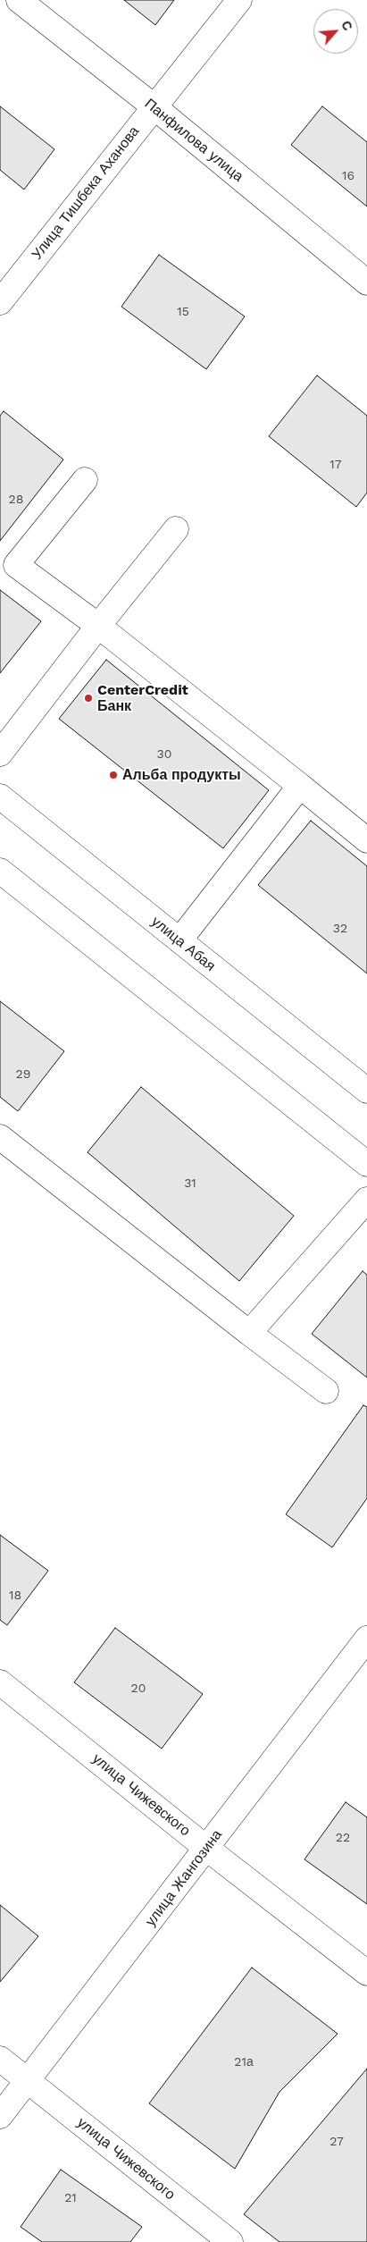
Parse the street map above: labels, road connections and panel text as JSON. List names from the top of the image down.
{
  "streets": {
    "street": [
      "Панфилова улица",
      "Улица Тишбека Аханова",
      "улица Абая",
      "улица Чижевского",
      "улица Жангозина"
    ]
  },
  "crossings": [
    ["Панфилова улица", "Улица Тишбека Аханова"],
    ["улица Чижевского", "улица Жангозина"]
  ],
  "places": ["CenterCredit Банк", "Альба продукты"],
  "house_numbers": [
    "16",
    "15",
    "17",
    "28",
    "30",
    "32",
    "29",
    "31",
    "18",
    "20",
    "22",
    "21а",
    "27",
    "21"
  ],
  "north": "top right"
}
